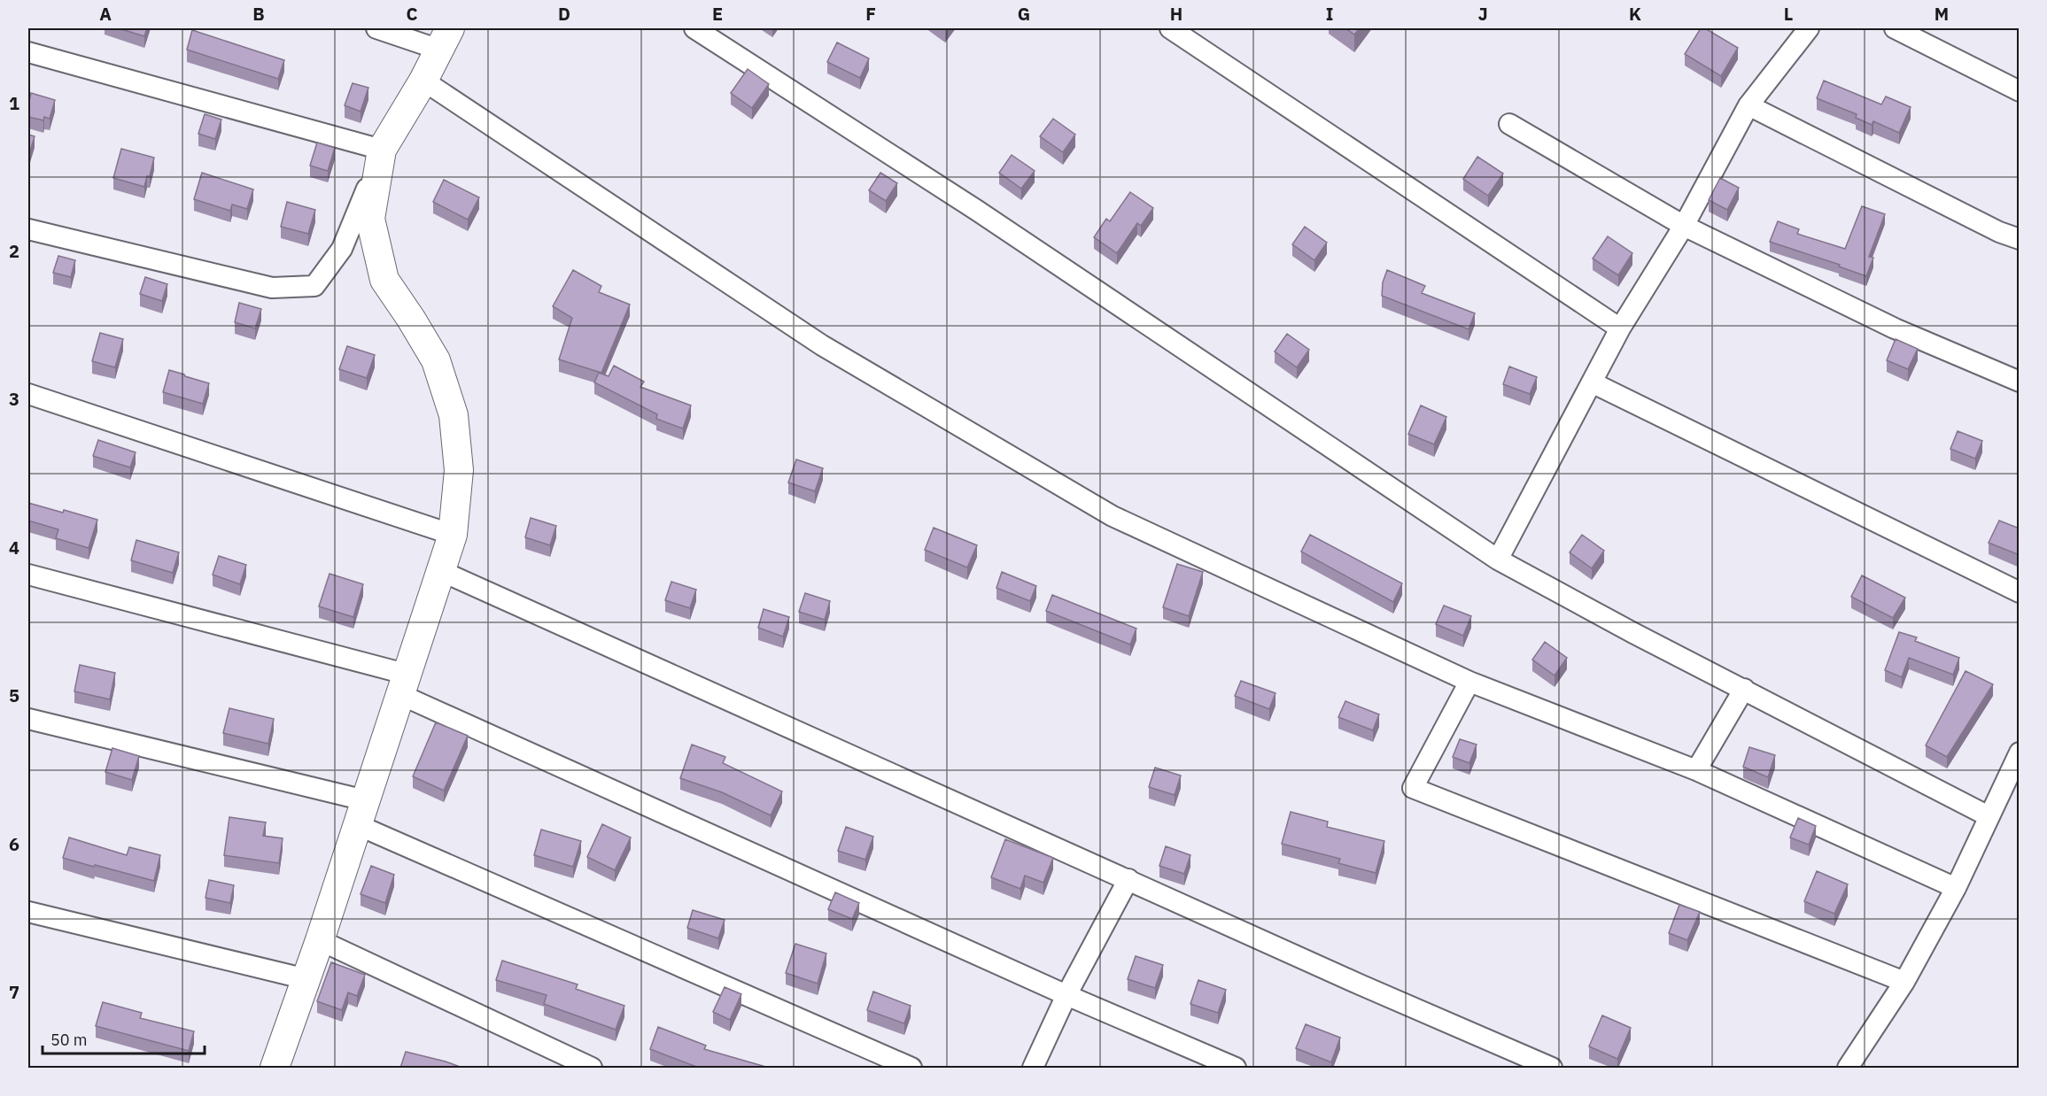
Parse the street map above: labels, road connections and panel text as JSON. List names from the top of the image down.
{
  "scale_bar": "50 m",
  "grid": {
    "columns": [
      "A",
      "B",
      "C",
      "D",
      "E",
      "F",
      "G",
      "H",
      "I",
      "J",
      "K",
      "L",
      "M"
    ],
    "rows": [
      "1",
      "2",
      "3",
      "4",
      "5",
      "6",
      "7"
    ]
  }
}
